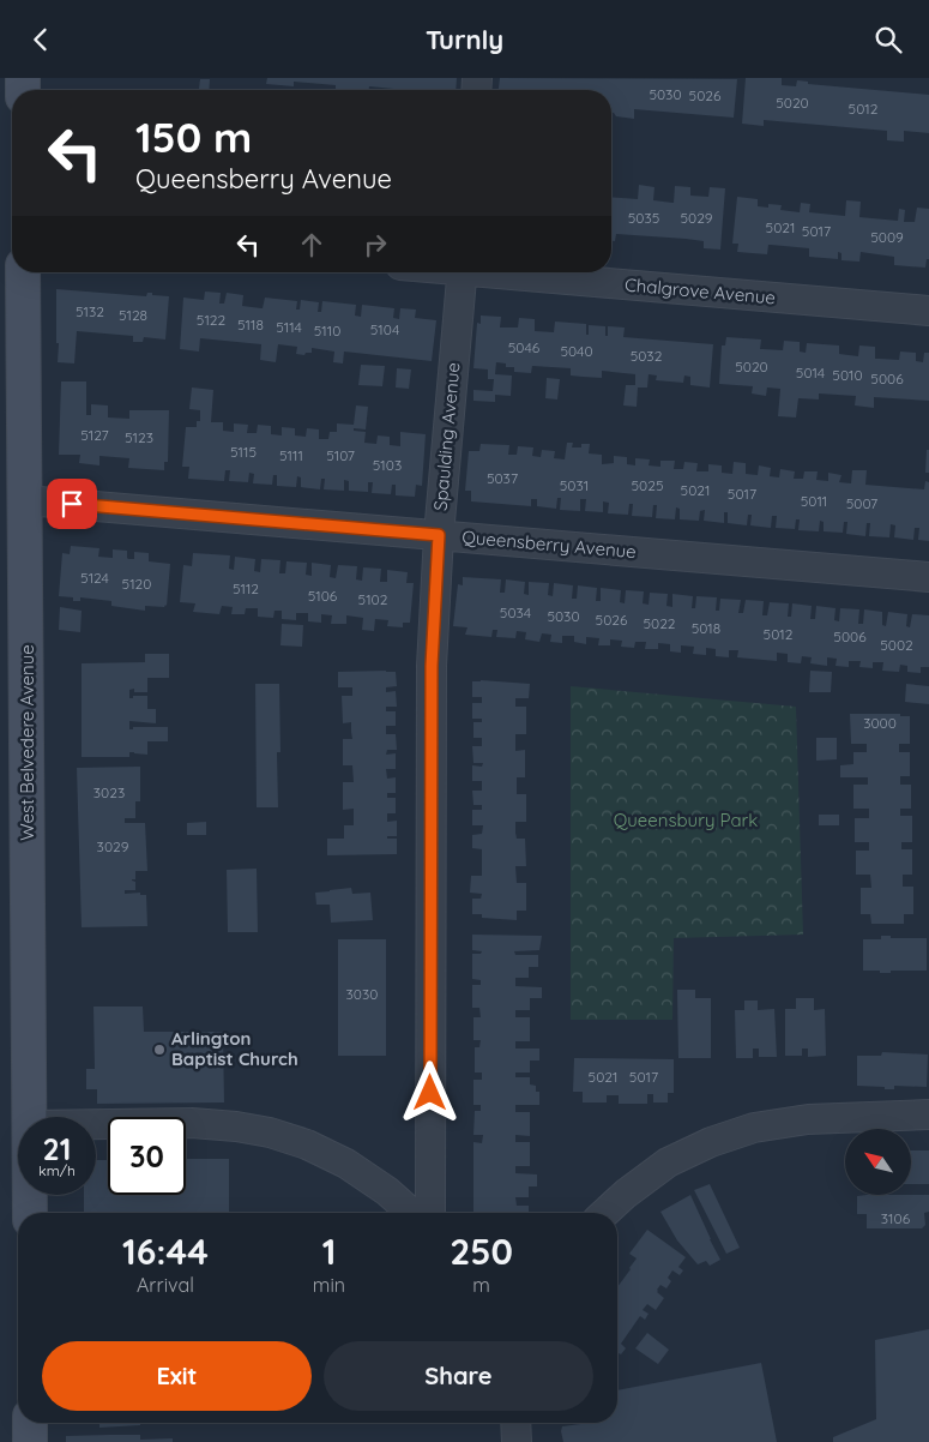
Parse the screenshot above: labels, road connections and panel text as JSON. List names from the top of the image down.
{
  "streets": {
    "main road": ["West Belvedere Avenue"],
    "street": ["Chalgrove Avenue", "Spaulding Avenue", "Queensberry Avenue"]
  },
  "crossings": [
    ["Spaulding Avenue", "Queensberry Avenue"],
    ["Queensberry Avenue", "West Belvedere Avenue"]
  ],
  "parks": ["Queensbury Park"],
  "places": ["Arlington Baptist Church"],
  "house_numbers": [
    "5030",
    "5026",
    "5020",
    "5012",
    "5035",
    "5029",
    "5021",
    "5017",
    "5009",
    "5132",
    "5128",
    "5122",
    "5118",
    "5114",
    "5104",
    "5110",
    "5046",
    "5040",
    "5032",
    "5020",
    "5014",
    "5010",
    "5006",
    "5127",
    "5123",
    "5115",
    "5111",
    "5107",
    "5103",
    "5037",
    "5031",
    "5025",
    "5021",
    "5017",
    "5011",
    "5007",
    "5124",
    "5120",
    "5112",
    "5106",
    "5102",
    "5034",
    "5030",
    "5026",
    "5022",
    "5018",
    "5012",
    "5006",
    "5002",
    "3000",
    "3023",
    "3029",
    "3030",
    "5021",
    "5017",
    "3106"
  ],
  "north": "top left",
  "page": {
    "header": "Turnly",
    "turn": ["150 m", "Queensberry Avenue"],
    "speed": "21 km/h",
    "limit": "30",
    "eta": [
      "16:44",
      "Arrival",
      "1",
      "min",
      "250",
      "m"
    ],
    "buttons": ["Exit", "Share"]
  }
}
